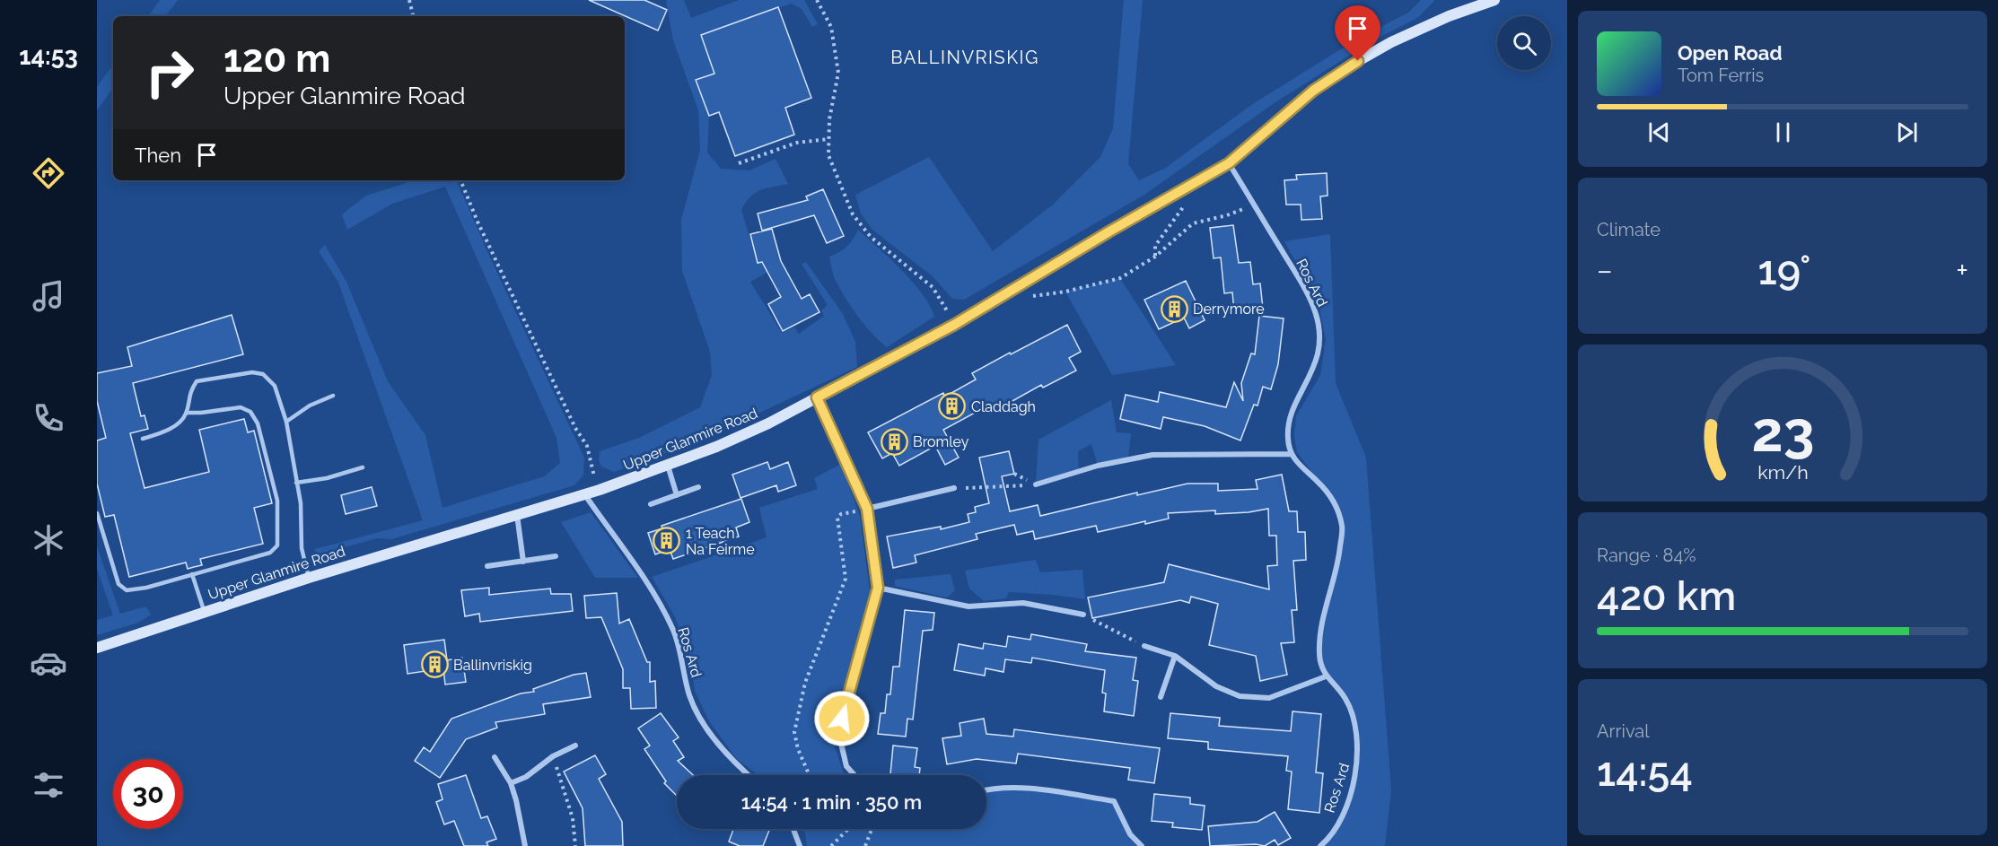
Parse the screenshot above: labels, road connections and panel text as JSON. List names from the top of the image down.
{
  "streets": {
    "main road": ["Upper Glanmire Road"],
    "street": ["Ros Ard"]
  },
  "crossings": [
    ["Ros Ard", "Upper Glanmire Road"]
  ],
  "districts": ["BALLINVRISKIG"],
  "places": {
    "building": [
      "Derrymore",
      "Claddagh",
      "Bromley",
      "1 Teach Na Feirme",
      "Ballinvriskig"
    ]
  },
  "page": {
    "tabs": "14:53",
    "turn": ["120 m", "Upper Glanmire Road"],
    "song": ["Open Road", "Tom Ferris"],
    "then": "Then",
    "tile": [
      "Climate",
      ["Range · 84%", "420 km"],
      ["Arrival", "14:54"]
    ],
    "heat": ["−", "19°", "+"],
    "limit": "30",
    "trip": "14:54 · 1 min · 350 m",
    "gauge": ["23", "km/h"]
  }
}
